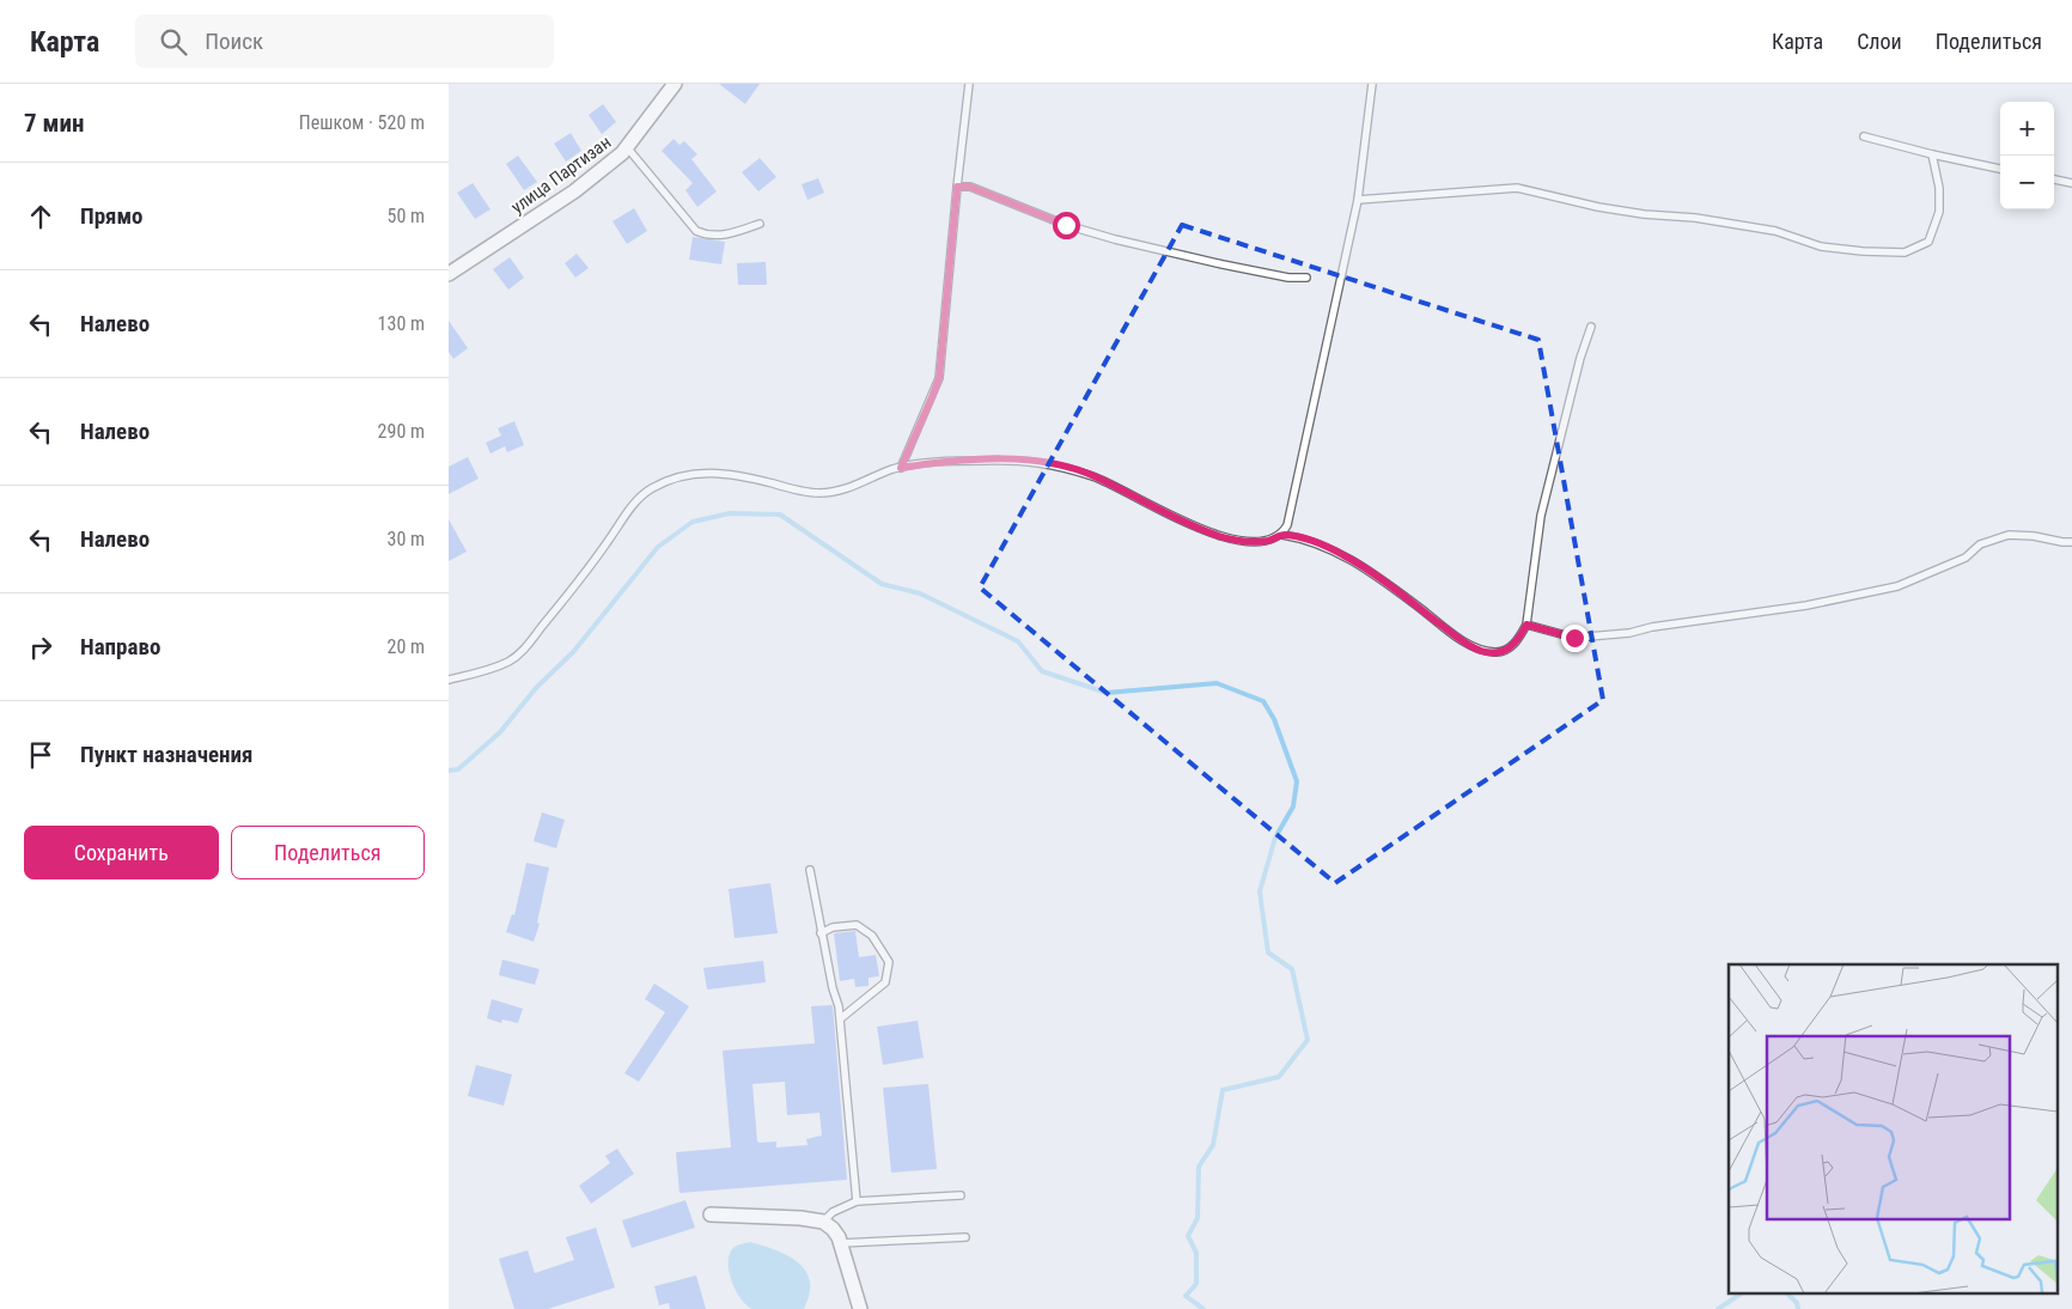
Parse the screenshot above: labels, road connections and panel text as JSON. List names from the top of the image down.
{
  "streets": {
    "street": ["улица Партизан"]
  },
  "page": {
    "header": "Карта",
    "search": "Поиск",
    "nav": ["Карта", "Слои", "Поделиться"],
    "heading": ["7 мин", "Пешком · 520 m"],
    "map_buttons": ["+", "−"],
    "list": [
      ["Прямо", "50 m"],
      ["Налево", "130 m"],
      ["Налево", "290 m"],
      ["Налево", "30 m"],
      ["Направо", "20 m"],
      "Пункт назначения"
    ],
    "buttons": ["Сохранить", "Поделиться"]
  }
}
